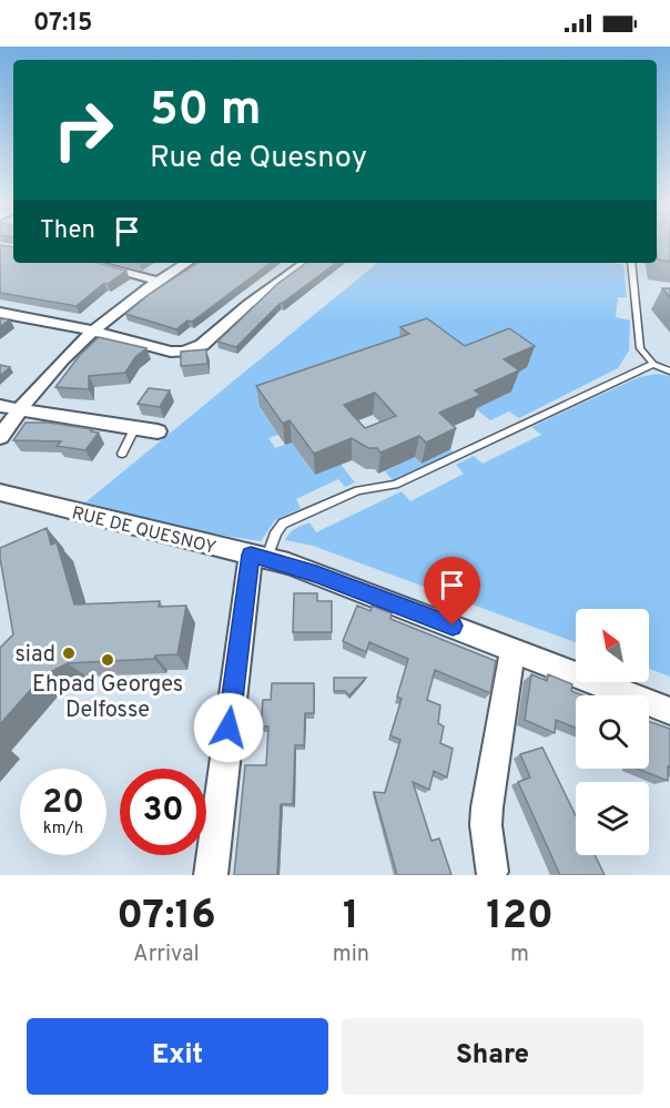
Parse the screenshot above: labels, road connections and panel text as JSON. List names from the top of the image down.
{
  "streets": {
    "street": ["RUE DE QUESNOY"]
  },
  "places": ["siad", "Ehpad Georges Delfosse"],
  "north": "top left",
  "page": {
    "status": "07:15",
    "turn": ["50 m", "Rue de Quesnoy"],
    "then": "Then",
    "speed": "20 km/h",
    "limit": "30",
    "eta": [
      "07:16",
      "Arrival",
      "1",
      "min",
      "120",
      "m"
    ],
    "buttons": ["Exit", "Share"]
  }
}
